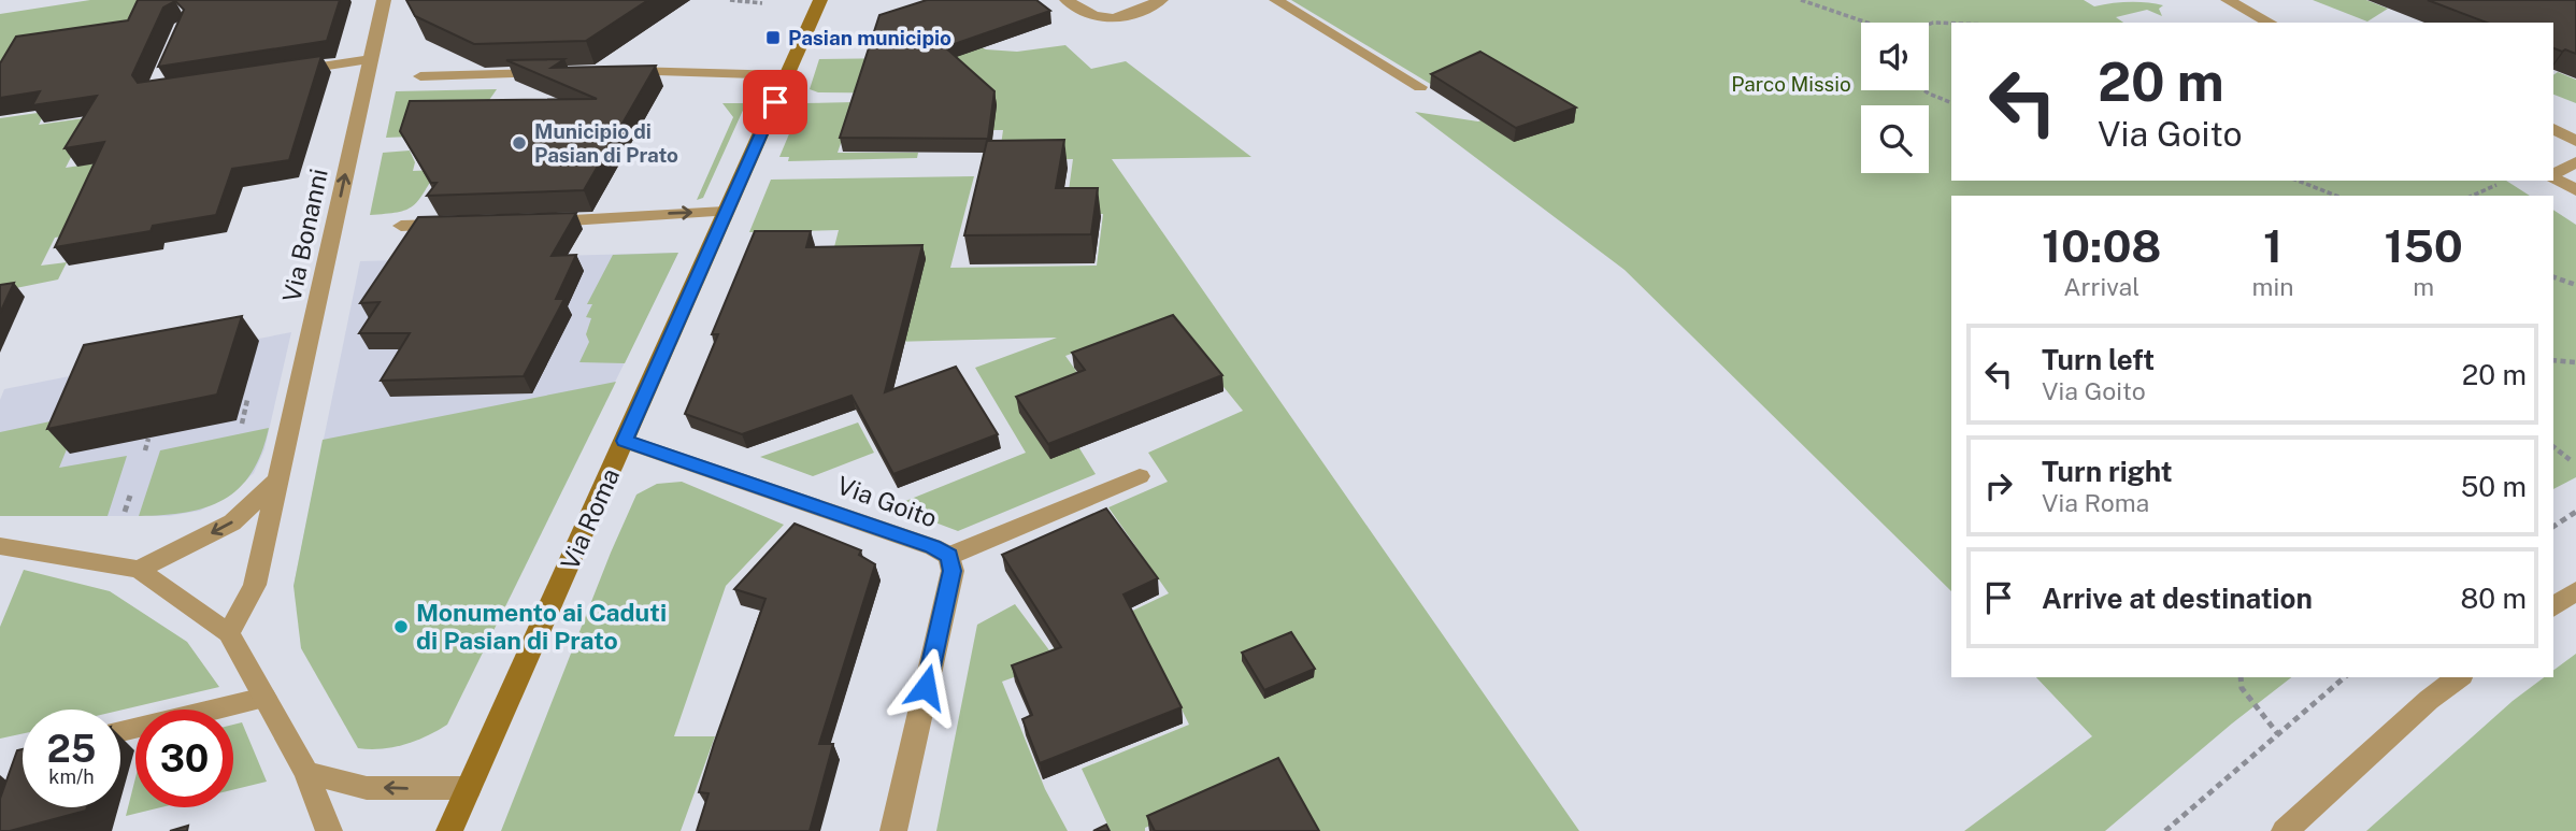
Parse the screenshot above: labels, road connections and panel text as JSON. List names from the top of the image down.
{
  "streets": {
    "main road": ["Via Roma"],
    "street": ["Via Bonanni", "Via Goito"]
  },
  "crossings": [
    ["Via Goito", "Via Roma"]
  ],
  "one_way": ["Via Bonanni"],
  "parks": ["Parco Missio"],
  "places": {
    "transit": ["Pasian municipio"],
    "other": ["Municipio di Pasian di Prato", "Monumento ai Caduti di Pasian di Prato"]
  },
  "page": {
    "turn": ["20 m", "Via Goito"],
    "eta": [
      "10:08",
      "Arrival",
      "1",
      "min",
      "150",
      "m"
    ],
    "list": [
      {
        "name": "Turn left",
        "note": "Via Goito",
        "value": "20 m"
      },
      {
        "name": "Turn right",
        "note": "Via Roma",
        "value": "50 m"
      },
      {
        "name": "Arrive at destination",
        "value": "80 m"
      }
    ],
    "speed": "25 km/h",
    "limit": "30"
  }
}
